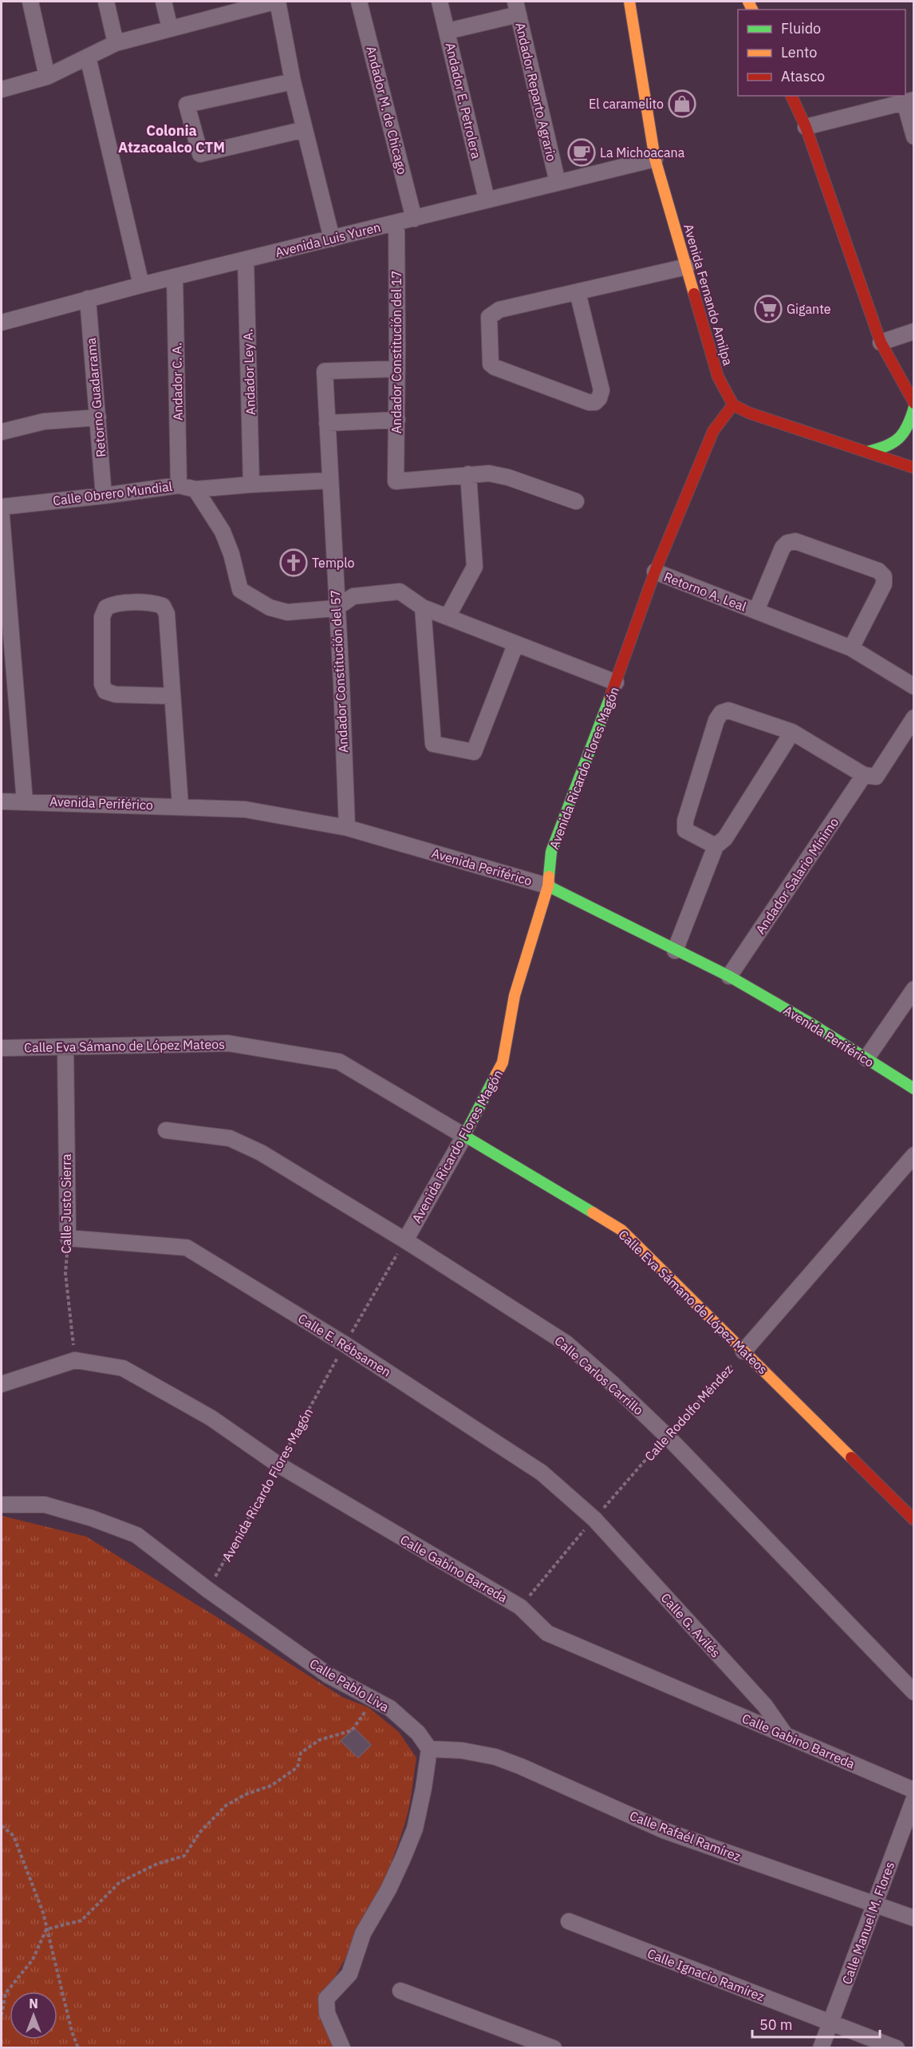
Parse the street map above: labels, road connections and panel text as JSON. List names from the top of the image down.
{
  "streets": {
    "street": [
      "Andador Reparto Agrario",
      "Andador E. Petrolera",
      "Andador M. de Chicago",
      "Avenida Luis Yuren",
      "Avenida Fernando Amilpa",
      "Andador Constitución del 17",
      "Andador Ley A.",
      "Andador C. A.",
      "Retorno Guadarrama",
      "Calle Obrero Mundial",
      "Retorno A. Leal",
      "Andador Constitución del 57",
      "Avenida Ricardo Flores Magón",
      "Avenida Periférico",
      "Andador Salario Mínimo",
      "Calle Eva Sámano de López Mateos",
      "Calle Justo Sierra",
      "Calle E. Rébsamen",
      "Calle Carlos Carrillo",
      "Calle Gabino Barreda",
      "Calle G. Avilés",
      "Calle Pablo Liva",
      "Calle Rafaél Ramírez",
      "Calle Manuel M. Flores",
      "Calle Ignacio Ramírez"
    ],
    "path": ["Calle Rodolfo Méndez"]
  },
  "crossings": [
    ["Andador Reparto Agrario", "Avenida Luis Yuren"],
    ["Andador E. Petrolera", "Avenida Luis Yuren"],
    ["Andador M. de Chicago", "Avenida Luis Yuren"],
    ["Avenida Luis Yuren", "Avenida Fernando Amilpa"],
    ["Avenida Luis Yuren", "Andador Constitución del 17"],
    ["Avenida Luis Yuren", "Andador Ley A."],
    ["Avenida Luis Yuren", "Andador C. A."],
    ["Avenida Luis Yuren", "Retorno Guadarrama"],
    ["Avenida Fernando Amilpa", "Avenida Ricardo Flores Magón"],
    ["Andador Constitución del 17", "Andador Constitución del 57"],
    ["Andador Ley A.", "Calle Obrero Mundial"],
    ["Andador C. A.", "Calle Obrero Mundial"],
    ["Retorno Guadarrama", "Calle Obrero Mundial"],
    ["Calle Obrero Mundial", "Andador Constitución del 57"],
    ["Retorno A. Leal", "Avenida Ricardo Flores Magón"],
    ["Andador Constitución del 57", "Avenida Periférico"],
    ["Avenida Ricardo Flores Magón", "Avenida Periférico"],
    ["Avenida Ricardo Flores Magón", "Calle Eva Sámano de López Mateos"],
    ["Avenida Ricardo Flores Magón", "Calle E. Rébsamen"],
    ["Avenida Ricardo Flores Magón", "Calle Carlos Carrillo"],
    ["Avenida Ricardo Flores Magón", "Calle Gabino Barreda"],
    ["Avenida Ricardo Flores Magón", "Calle Pablo Liva"],
    ["Avenida Periférico", "Andador Salario Mínimo"],
    ["Calle Eva Sámano de López Mateos", "Calle Justo Sierra"],
    ["Calle Eva Sámano de López Mateos", "Calle Rodolfo Méndez"],
    ["Calle Justo Sierra", "Calle E. Rébsamen"],
    ["Calle Justo Sierra", "Calle Gabino Barreda"],
    ["Calle E. Rébsamen", "Calle Rodolfo Méndez"],
    ["Calle E. Rébsamen", "Calle G. Avilés"],
    ["Calle Carlos Carrillo", "Calle Rodolfo Méndez"],
    ["Calle Rodolfo Méndez", "Calle Gabino Barreda"],
    ["Calle Rodolfo Méndez", "Calle G. Avilés"],
    ["Calle Gabino Barreda", "Calle G. Avilés"],
    ["Calle Pablo Liva", "Calle Rafaél Ramírez"],
    ["Calle Rafaél Ramírez", "Calle Manuel M. Flores"],
    ["Calle Manuel M. Flores", "Calle Ignacio Ramírez"]
  ],
  "districts": ["Colonia Atzacoalco CTM"],
  "places": {
    "shop": ["El caramelito"],
    "cafe": ["La Michoacana"],
    "supermarket": ["Gigante"],
    "church": ["Templo"]
  },
  "legend": ["Fluido", "Lento", "Atasco"],
  "scale_bar": "50 m",
  "north": "top"
}
